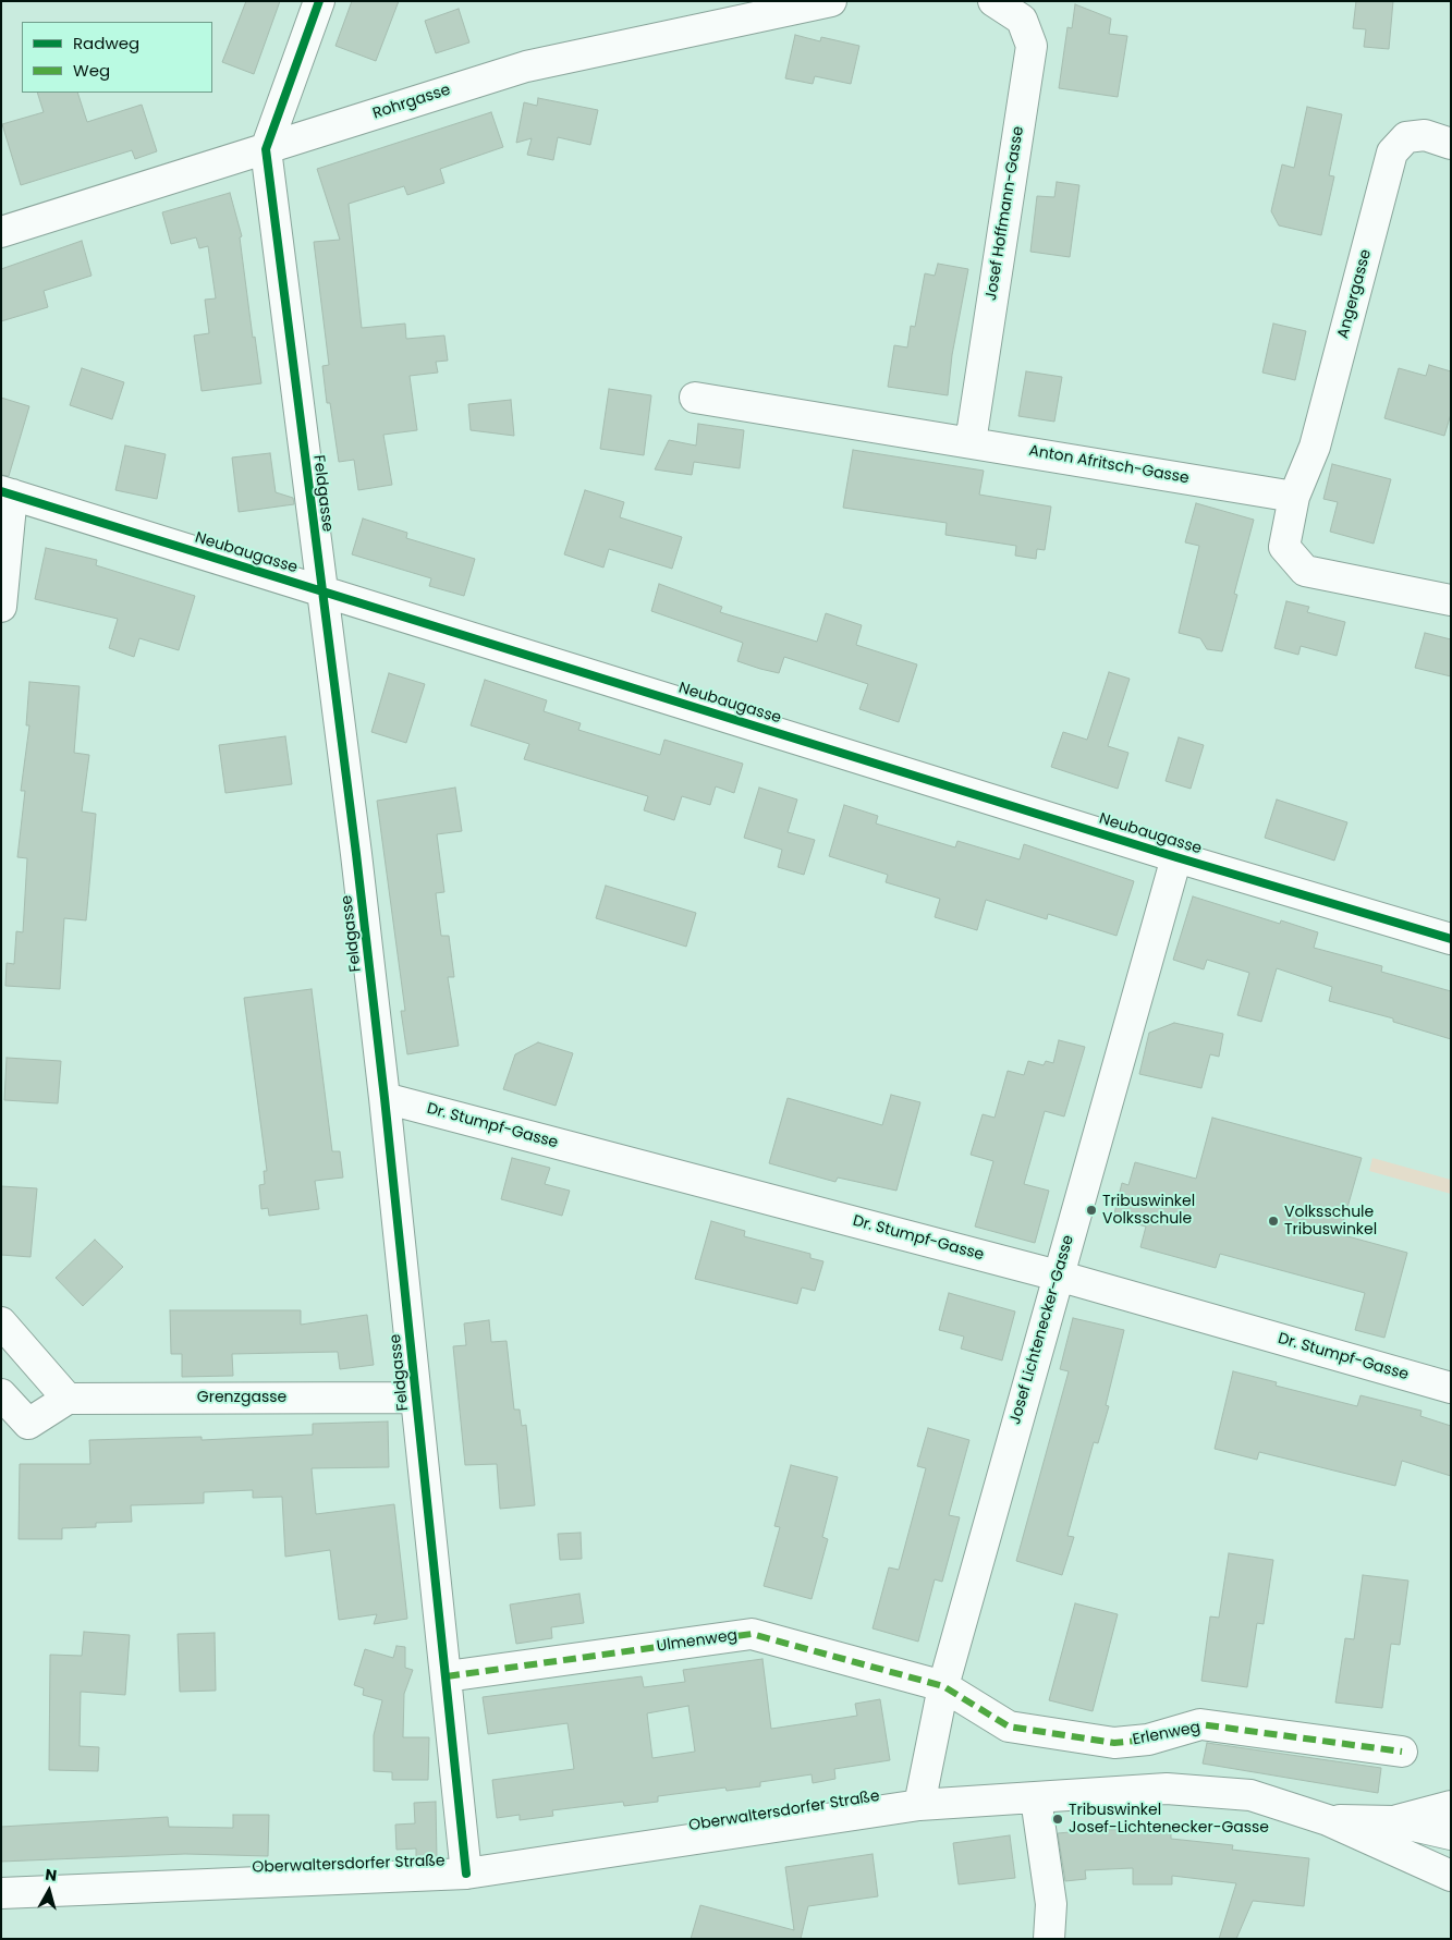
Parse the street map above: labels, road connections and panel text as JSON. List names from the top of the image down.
{
  "streets": {
    "street": [
      "Rohrgasse",
      "Josef Hoffmann-Gasse",
      "Angergasse",
      "Anton Afritsch-Gasse",
      "Feldgasse",
      "Neubaugasse",
      "Dr. Stumpf-Gasse",
      "Josef Lichtenecker-Gasse",
      "Grenzgasse",
      "Ulmenweg",
      "Erlenweg",
      "Oberwaltersdorfer Straße"
    ]
  },
  "crossings": [
    ["Rohrgasse", "Feldgasse"],
    ["Josef Hoffmann-Gasse", "Anton Afritsch-Gasse"],
    ["Angergasse", "Anton Afritsch-Gasse"],
    ["Feldgasse", "Neubaugasse"],
    ["Feldgasse", "Dr. Stumpf-Gasse"],
    ["Feldgasse", "Grenzgasse"],
    ["Feldgasse", "Ulmenweg"],
    ["Feldgasse", "Oberwaltersdorfer Straße"],
    ["Neubaugasse", "Josef Lichtenecker-Gasse"],
    ["Dr. Stumpf-Gasse", "Josef Lichtenecker-Gasse"],
    ["Josef Lichtenecker-Gasse", "Ulmenweg"],
    ["Josef Lichtenecker-Gasse", "Erlenweg"],
    ["Josef Lichtenecker-Gasse", "Oberwaltersdorfer Straße"],
    ["Ulmenweg", "Erlenweg"]
  ],
  "places": ["Tribuswinkel Volksschule", "Volksschule Tribuswinkel", "Tribuswinkel Josef-Lichtenecker-Gasse"],
  "legend": ["Radweg", "Weg"],
  "north": "top"
}
